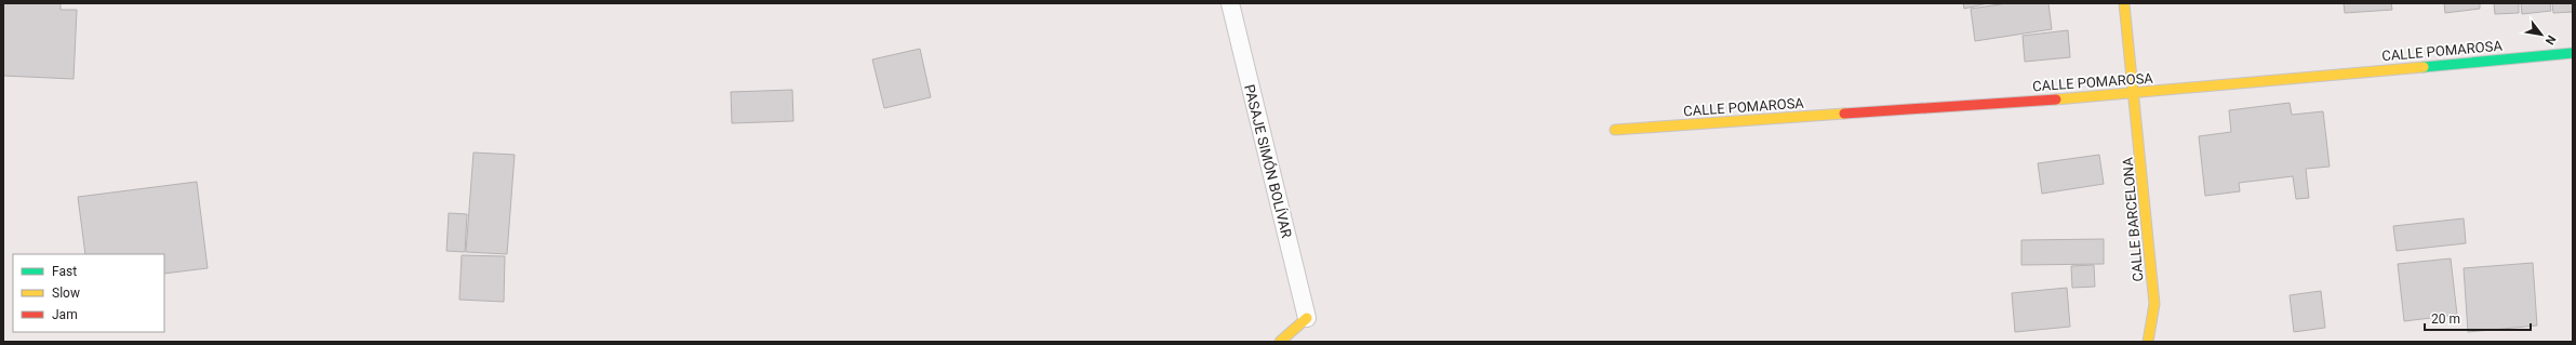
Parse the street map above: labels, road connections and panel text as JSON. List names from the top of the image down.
{
  "streets": {
    "street": ["CALLE POMAROSA", "CALLE BARCELONA"],
    "lane": ["PASAJE SIMÓN BOLÍVAR"]
  },
  "crossings": [
    ["CALLE POMAROSA", "CALLE BARCELONA"]
  ],
  "legend": ["Fast", "Slow", "Jam"],
  "scale_bar": "20 m",
  "north": "bottom right"
}
